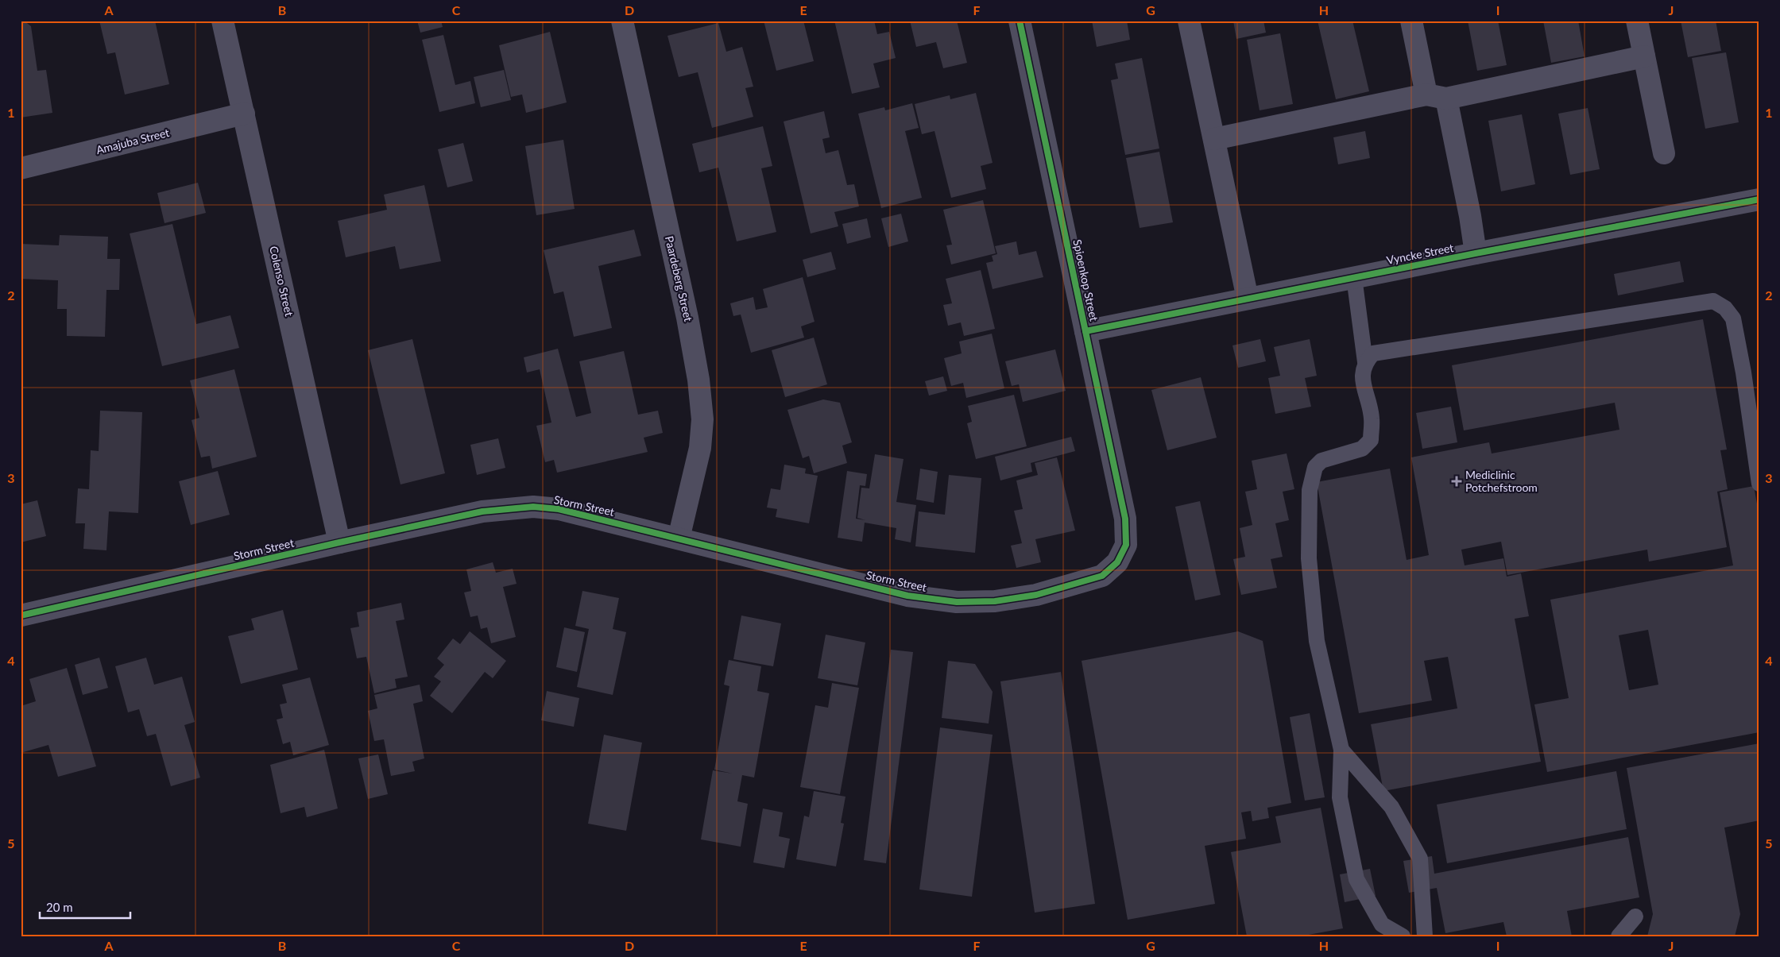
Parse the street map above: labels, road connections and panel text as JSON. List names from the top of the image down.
{
  "streets": {
    "street": [
      "Amajuba Street",
      "Vyncke Street",
      "Paardeberg Street",
      "Spioenkop Street",
      "Colenso Street",
      "Storm Street"
    ]
  },
  "crossings": [
    ["Amajuba Street", "Colenso Street"],
    ["Vyncke Street", "Spioenkop Street"],
    ["Paardeberg Street", "Storm Street"],
    ["Spioenkop Street", "Storm Street"],
    ["Colenso Street", "Storm Street"]
  ],
  "places": {
    "health": ["Mediclinic Potchefstroom"]
  },
  "scale_bar": "20 m",
  "grid": {
    "columns": [
      "A",
      "B",
      "C",
      "D",
      "E",
      "F",
      "G",
      "H",
      "I",
      "J"
    ],
    "rows": [
      "1",
      "2",
      "3",
      "4",
      "5"
    ]
  }
}
